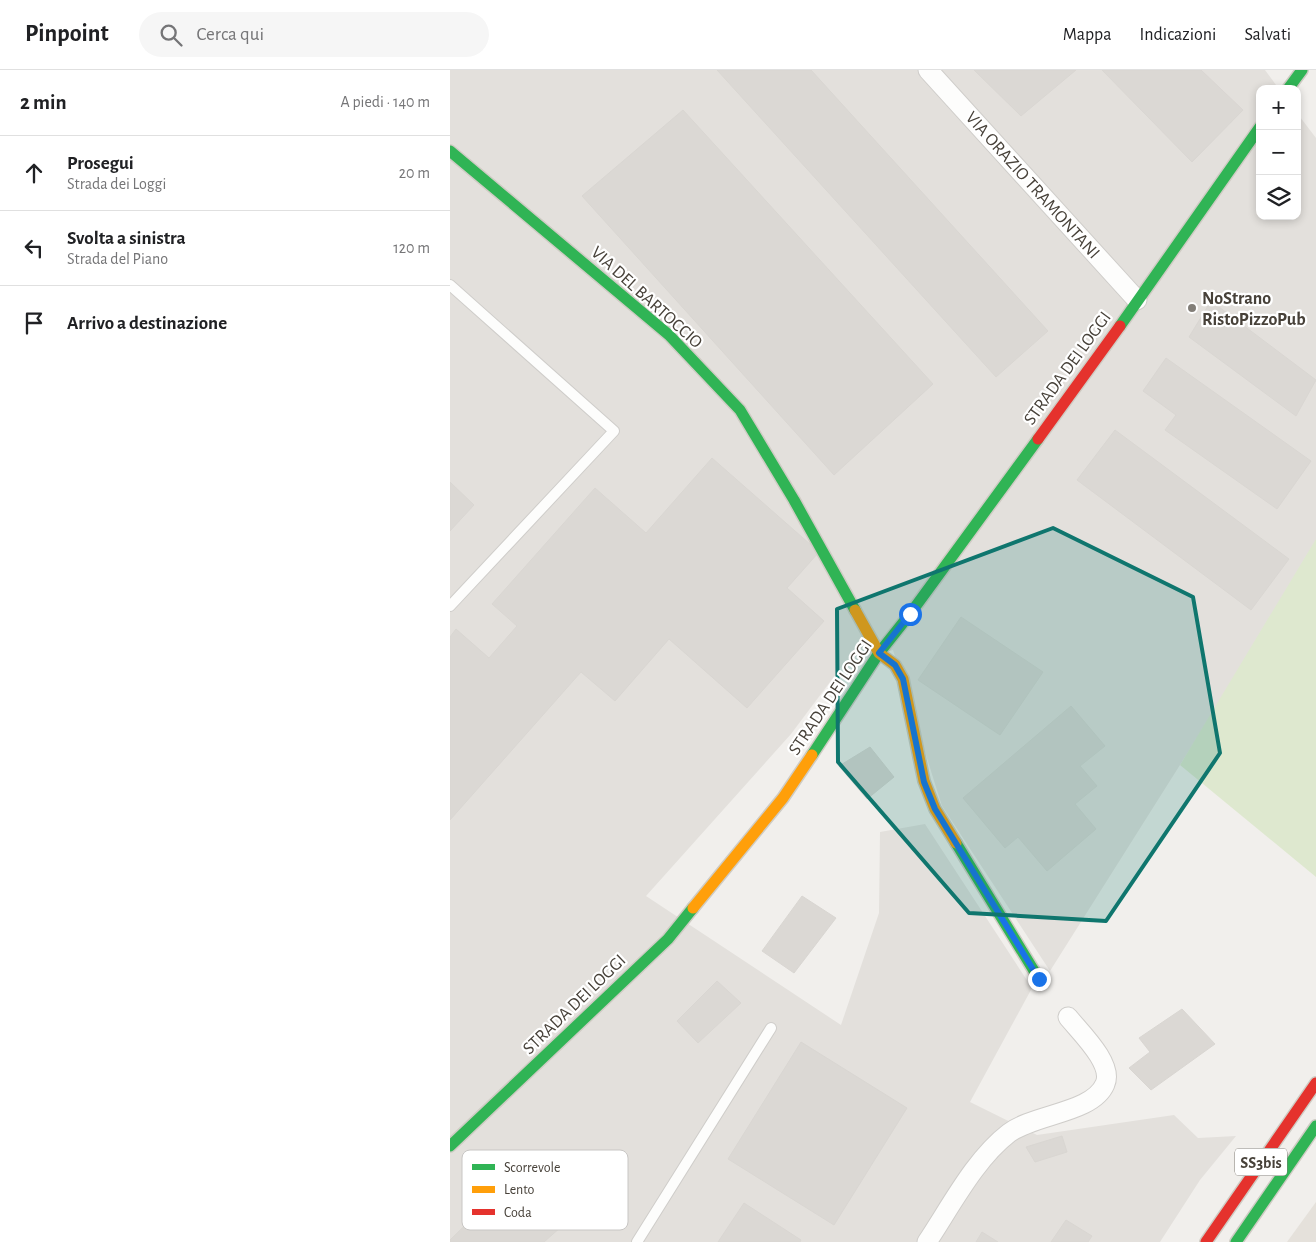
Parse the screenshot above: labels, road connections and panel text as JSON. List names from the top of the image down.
{
  "streets": {
    "main road": ["VIA DEL BARTOCCIO", "STRADA DEI LOGGI", "SS3bis"],
    "street": ["VIA ORAZIO TRAMONTANI"]
  },
  "crossings": [
    ["VIA ORAZIO TRAMONTANI", "STRADA DEI LOGGI"],
    ["VIA DEL BARTOCCIO", "STRADA DEI LOGGI"]
  ],
  "places": ["NoStrano RistoPizzoPub"],
  "legend": ["Scorrevole", "Lento", "Coda"],
  "page": {
    "header": "Pinpoint",
    "search": "Cerca qui",
    "nav": ["Mappa", "Indicazioni", "Salvati"],
    "heading": ["2 min", "A piedi · 140 m"],
    "map_buttons": ["+", "−"],
    "list": [
      ["Prosegui", "Strada dei Loggi", "20 m"],
      ["Svolta a sinistra", "Strada del Piano", "120 m"],
      "Arrivo a destinazione"
    ]
  }
}
